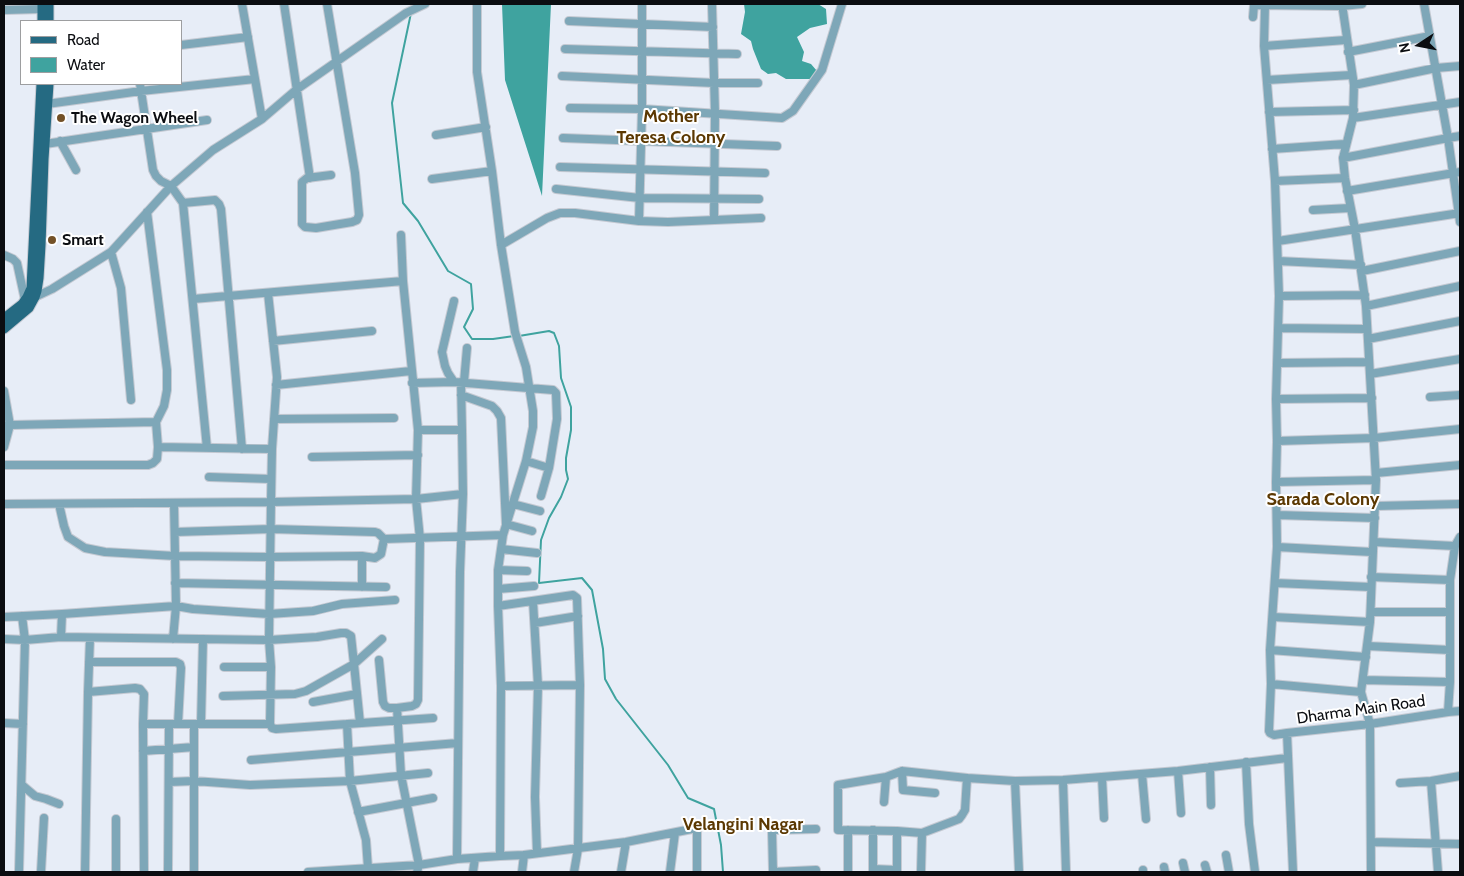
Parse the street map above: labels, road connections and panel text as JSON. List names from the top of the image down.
{
  "streets": {
    "street": ["Dharma Main Road"]
  },
  "districts": ["Mother Teresa Colony", "Sarada Colony", "Velangini Nagar"],
  "places": ["The Wagon Wheel", "Smart"],
  "legend": ["Road", "Water"],
  "north": "left"
}
